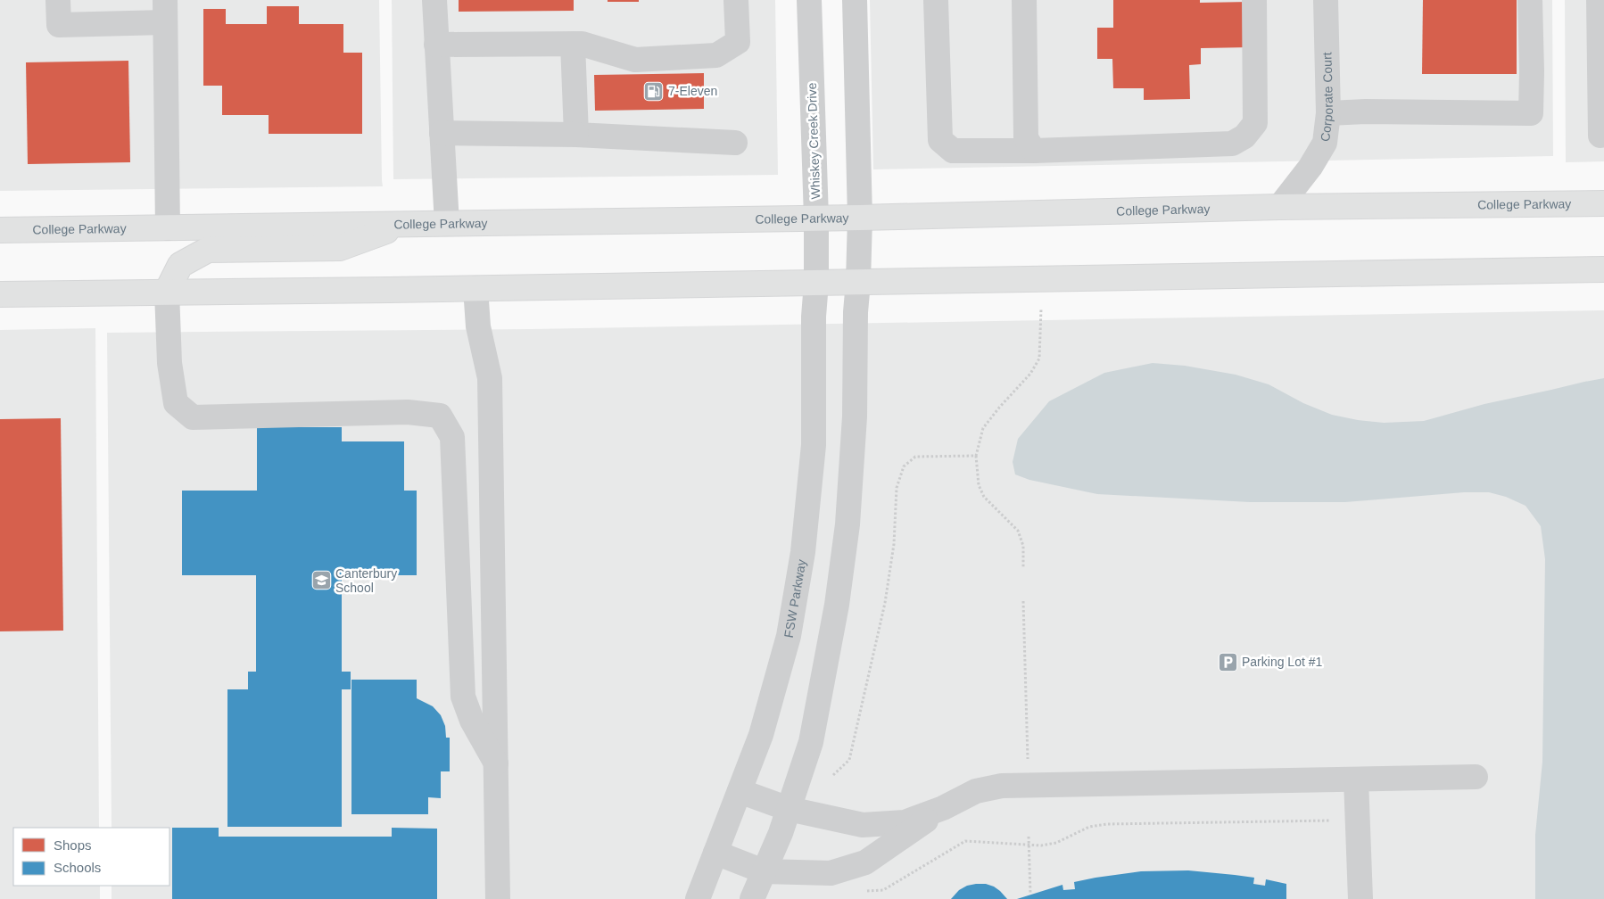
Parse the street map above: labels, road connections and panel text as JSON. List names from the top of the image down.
{
  "streets": {
    "main road": ["College Parkway"],
    "street": ["Corporate Court", "Whiskey Creek Drive", "FSW Parkway"]
  },
  "crossings": [
    ["Corporate Court", "College Parkway"],
    ["Whiskey Creek Drive", "College Parkway"],
    ["Whiskey Creek Drive", "FSW Parkway"]
  ],
  "places": {
    "fuel station": ["7-Eleven"],
    "school or university": ["Canterbury School"],
    "parking": ["Parking Lot #1"]
  },
  "legend": ["Shops", "Schools"]
}
